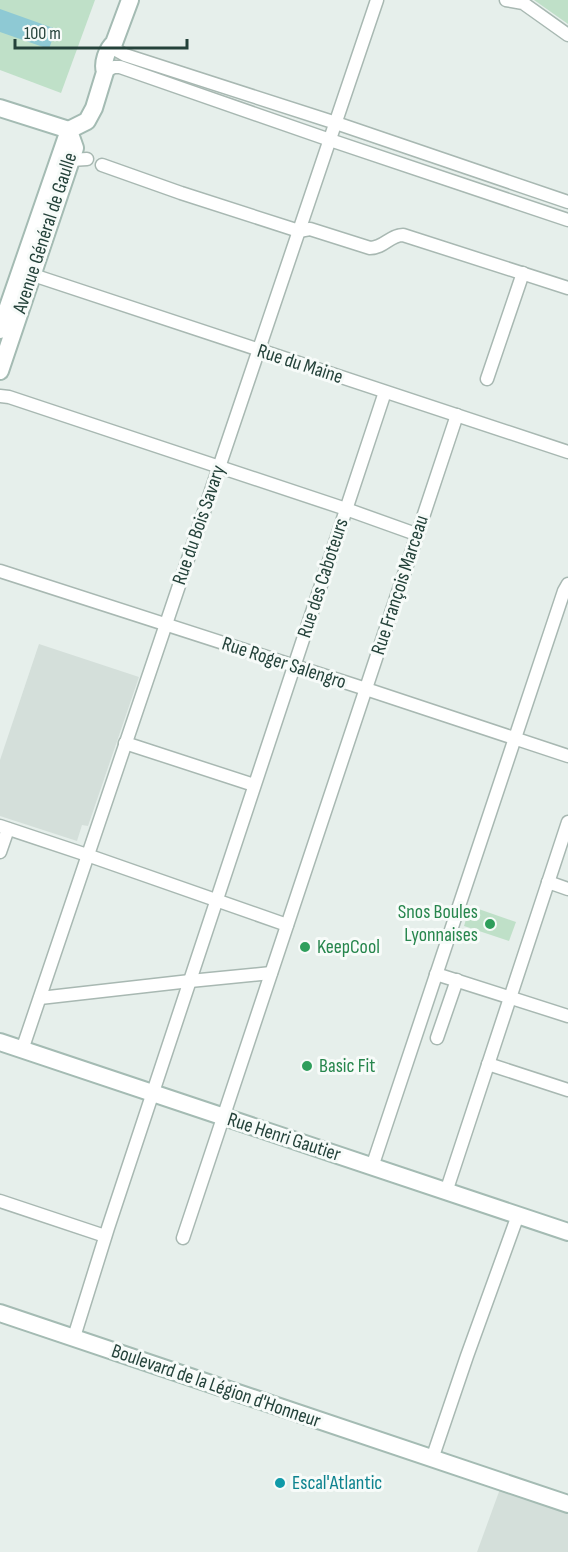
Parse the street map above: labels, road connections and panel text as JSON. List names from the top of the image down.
{
  "streets": {
    "main road": ["Avenue Général de Gaulle", "Rue Henri Gautier", "Boulevard de la Légion d'Honneur"],
    "street": [
      "Rue du Maine",
      "Rue du Bois Savary",
      "Rue des Caboteurs",
      "Rue François Marceau",
      "Rue Roger Salengro"
    ]
  },
  "crossings": [
    ["Avenue Général de Gaulle", "Rue du Maine"],
    ["Rue du Maine", "Rue du Bois Savary"],
    ["Rue du Maine", "Rue des Caboteurs"],
    ["Rue du Maine", "Rue François Marceau"],
    ["Rue du Bois Savary", "Rue Roger Salengro"],
    ["Rue du Bois Savary", "Rue Henri Gautier"],
    ["Rue des Caboteurs", "Rue Roger Salengro"],
    ["Rue des Caboteurs", "Rue Henri Gautier"],
    ["Rue des Caboteurs", "Boulevard de la Légion d'Honneur"],
    ["Rue François Marceau", "Rue Roger Salengro"],
    ["Rue François Marceau", "Rue Henri Gautier"]
  ],
  "places": [
    "Snos Boules Lyonnaises",
    "KeepCool",
    "Basic Fit",
    "Escal'Atlantic"
  ],
  "scale_bar": "100 m"
}
